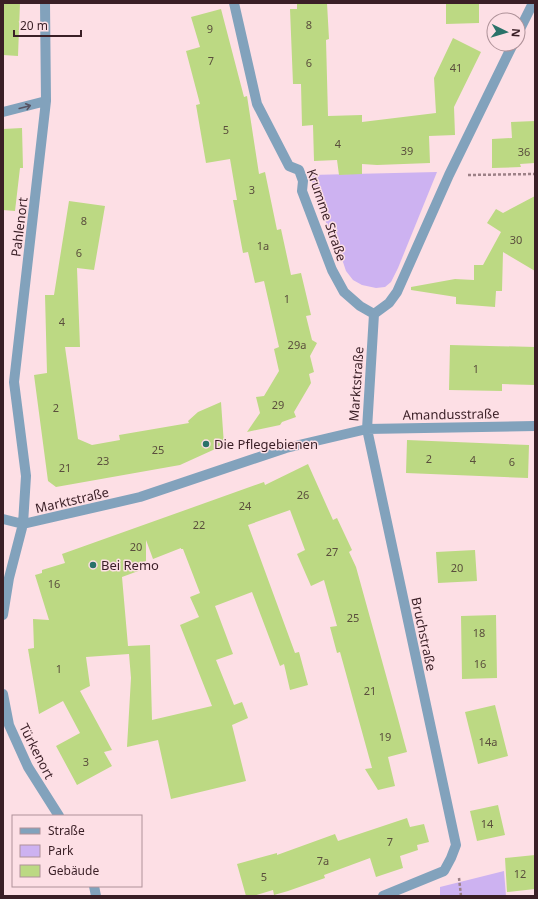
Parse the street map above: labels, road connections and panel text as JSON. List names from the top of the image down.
{
  "streets": {
    "street": [
      "Krumme Straße",
      "Pahlenort",
      "Marktstraße",
      "Amandusstraße",
      "Bruchstraße",
      "Türkenort"
    ]
  },
  "crossings": [
    ["Krumme Straße", "Marktstraße"],
    ["Pahlenort", "Marktstraße"],
    ["Marktstraße", "Amandusstraße"],
    ["Marktstraße", "Bruchstraße"],
    ["Amandusstraße", "Bruchstraße"]
  ],
  "places": ["Die Pflegebienen", "Bei Remo"],
  "house_numbers": [
    "8",
    "9",
    "7",
    "6",
    "41",
    "5",
    "4",
    "39",
    "36",
    "3",
    "8",
    "30",
    "1a",
    "6",
    "1",
    "4",
    "29a",
    "1",
    "29",
    "2",
    "25",
    "2",
    "4",
    "23",
    "6",
    "21",
    "26",
    "24",
    "22",
    "20",
    "27",
    "20",
    "16",
    "25",
    "18",
    "16",
    "1",
    "21",
    "19",
    "14a",
    "3",
    "14",
    "7",
    "7a",
    "12",
    "5"
  ],
  "legend": ["Straße", "Park", "Gebäude"],
  "scale_bar": "20 m",
  "north": "right"
}
